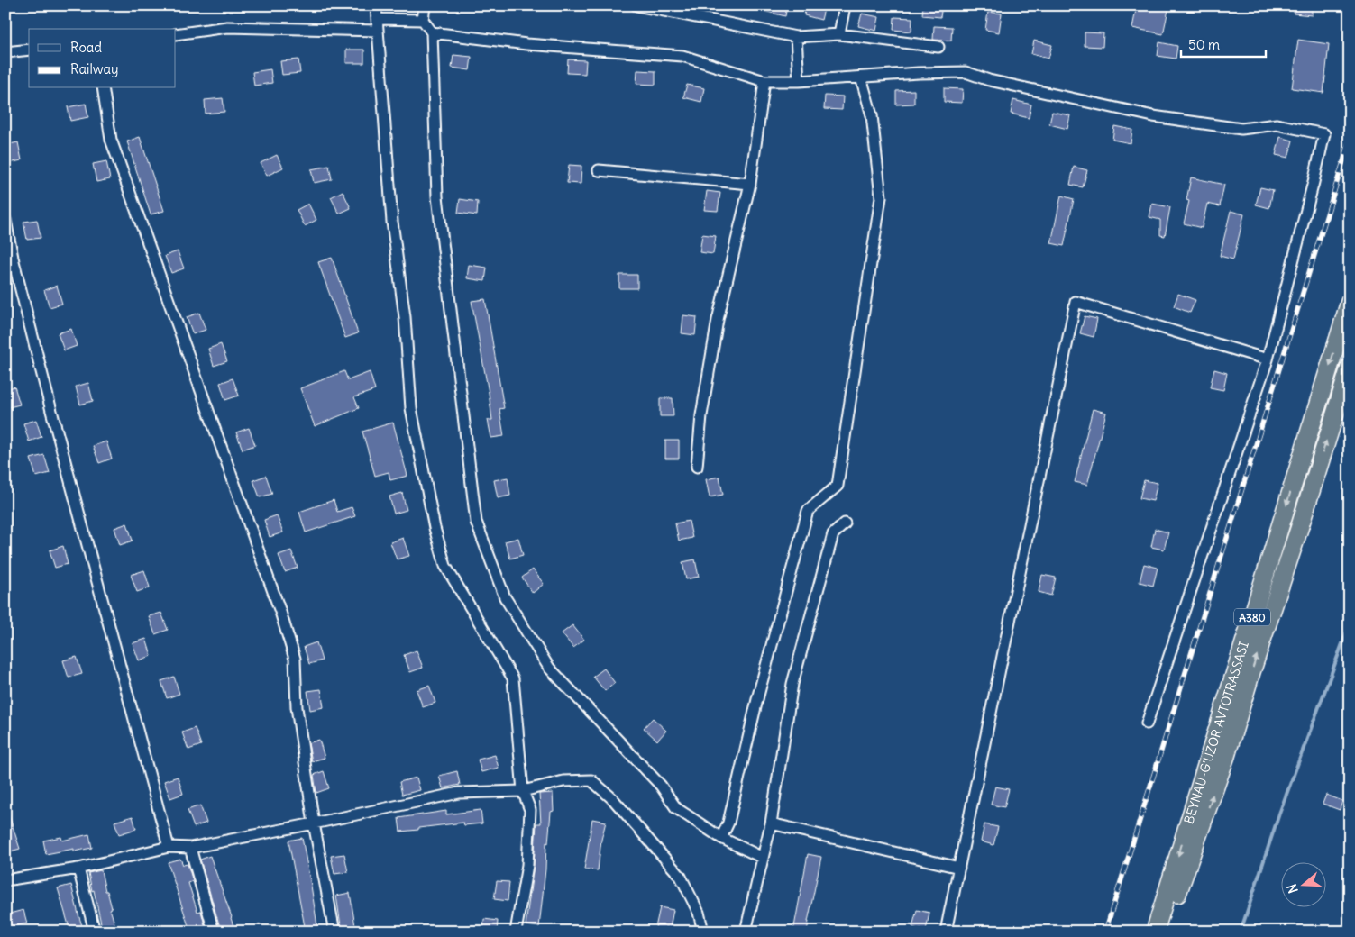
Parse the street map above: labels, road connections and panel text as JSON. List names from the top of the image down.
{
  "streets": {
    "highway": ["A380", "BEYNAU-G'UZOR AVTOTRASSASI"]
  },
  "legend": ["Road", "Railway"],
  "scale_bar": "50 m",
  "north": "left"
}
